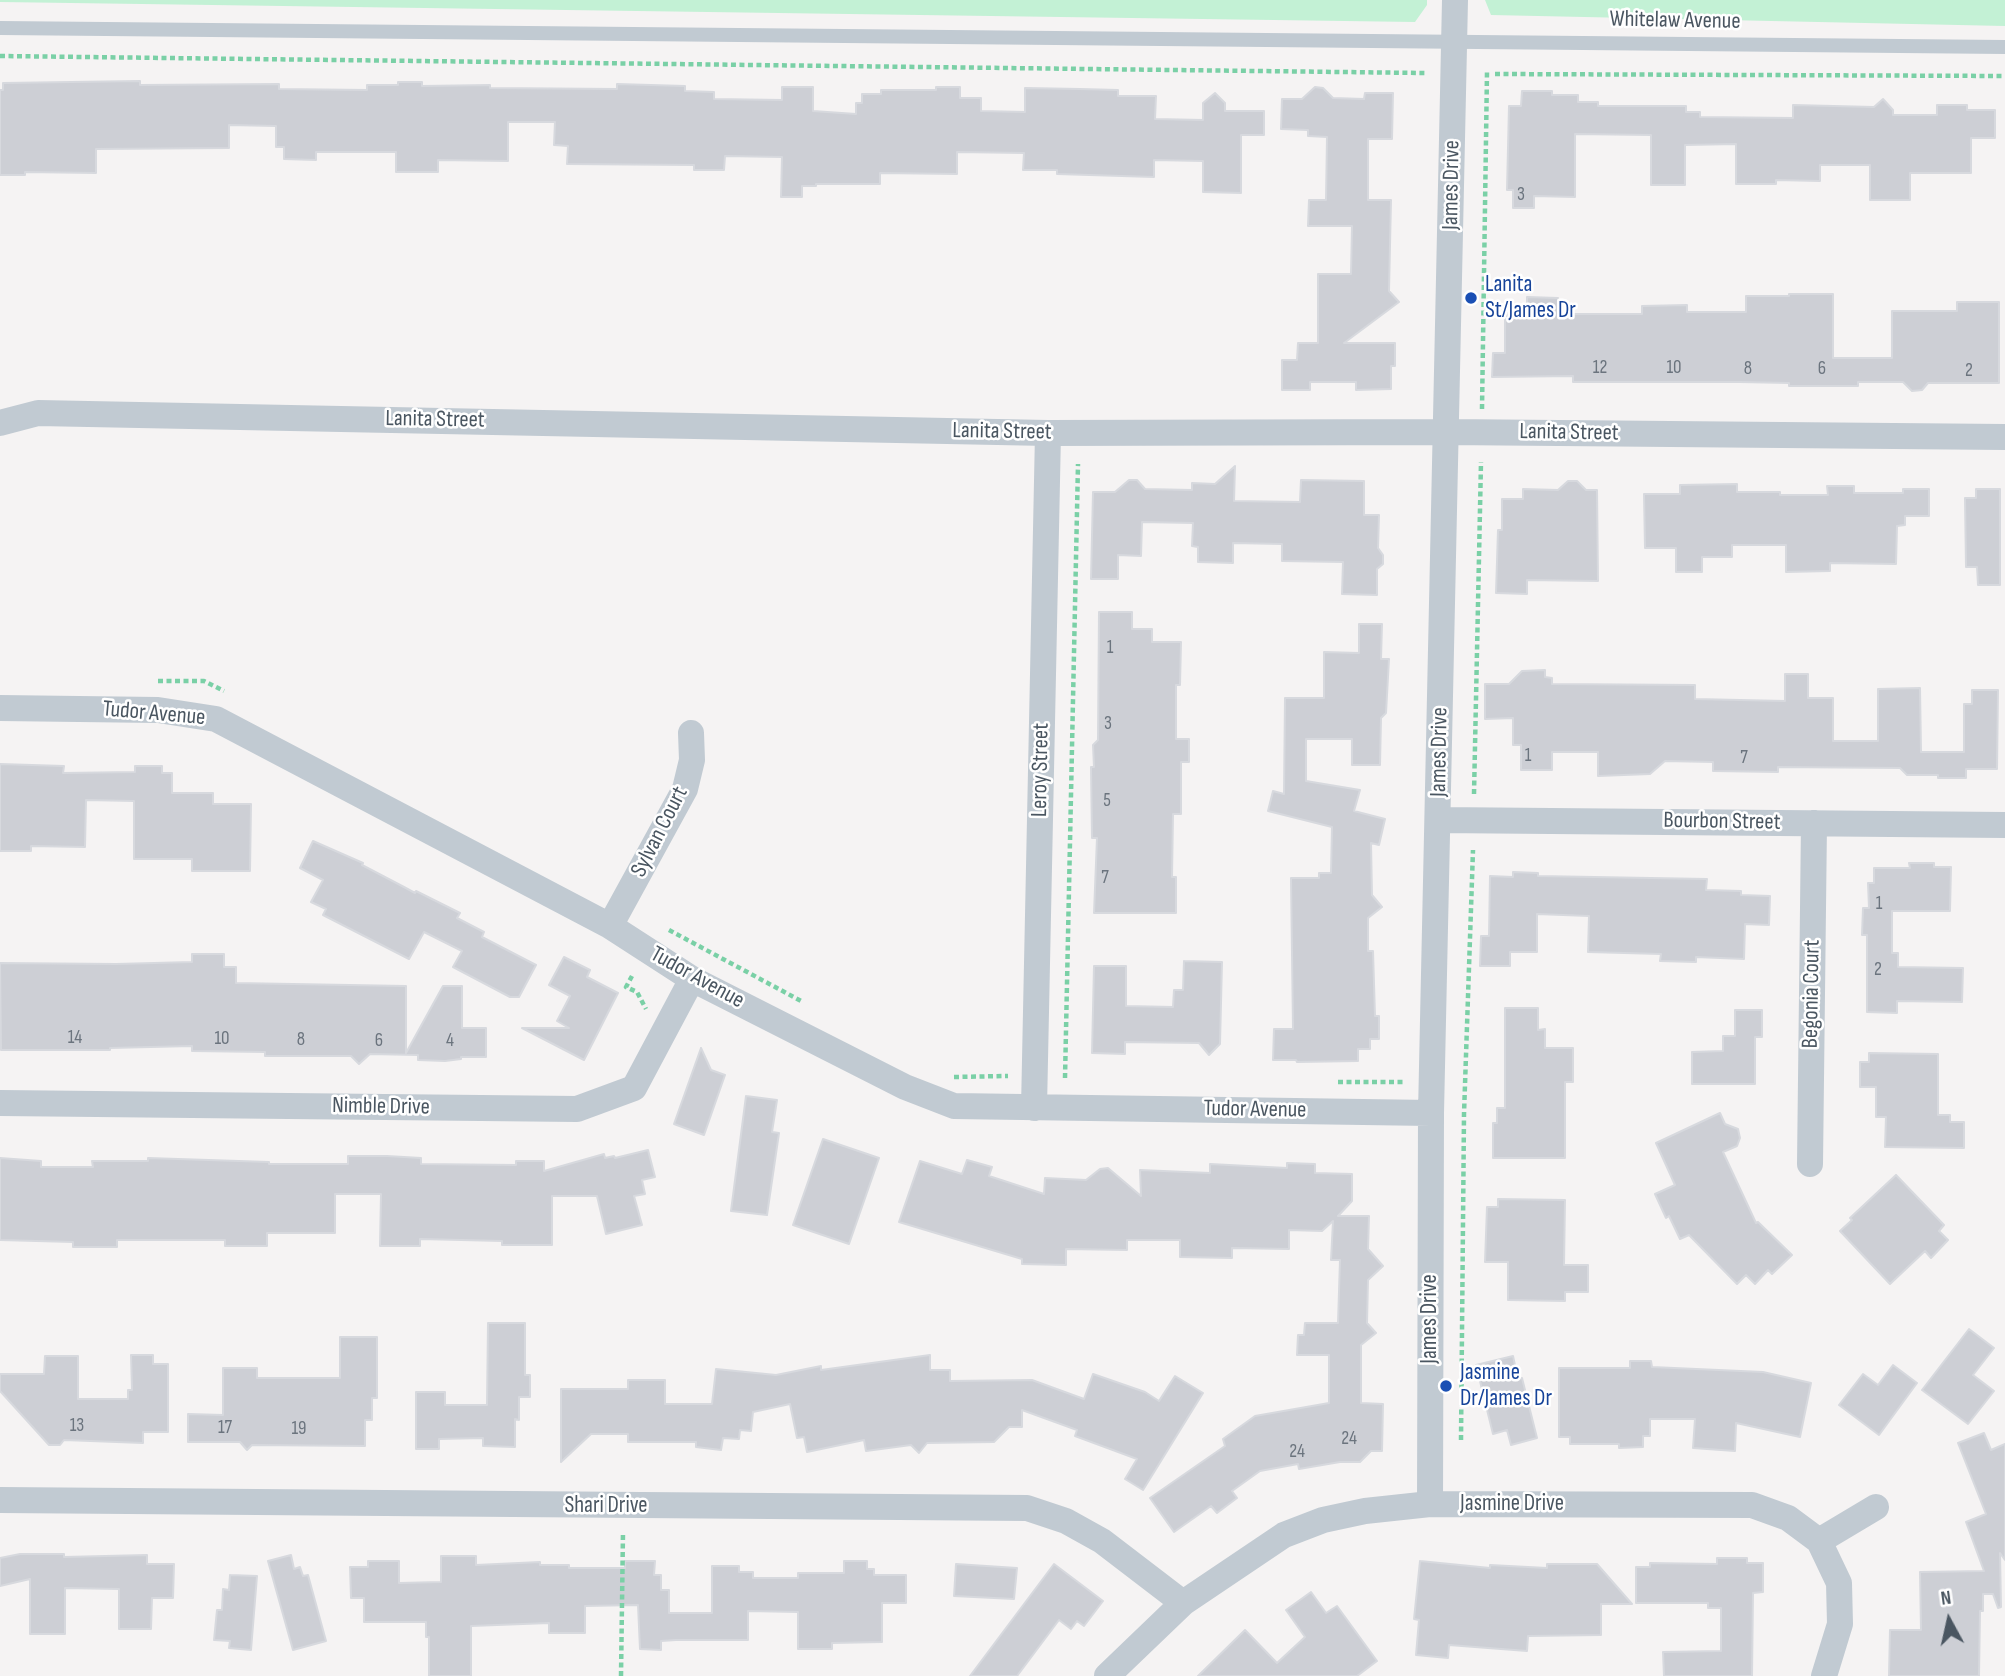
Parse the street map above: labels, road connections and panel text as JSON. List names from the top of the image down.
{
  "streets": {
    "street": [
      "James Drive",
      "Lanita Street",
      "Tudor Avenue",
      "Leroy Street",
      "Bourbon Street",
      "Sylvan Court",
      "Begonia Court",
      "Nimble Drive",
      "Jasmine Drive",
      "Shari Drive"
    ],
    "lane": ["Whitelaw Avenue"]
  },
  "crossings": [
    ["Whitelaw Avenue", "James Drive"],
    ["James Drive", "Lanita Street"],
    ["James Drive", "Tudor Avenue"],
    ["James Drive", "Bourbon Street"],
    ["James Drive", "Jasmine Drive"],
    ["Lanita Street", "Leroy Street"],
    ["Tudor Avenue", "Leroy Street"],
    ["Tudor Avenue", "Sylvan Court"],
    ["Tudor Avenue", "Nimble Drive"],
    ["Bourbon Street", "Begonia Court"],
    ["Jasmine Drive", "Shari Drive"]
  ],
  "places": ["Lanita St/James Dr", "Jasmine Dr/James Dr"],
  "house_numbers": [
    "3",
    "12",
    "10",
    "8",
    "6",
    "2",
    "1",
    "3",
    "1",
    "7",
    "5",
    "7",
    "1",
    "2",
    "14",
    "10",
    "8",
    "6",
    "4",
    "13",
    "17",
    "19",
    "24",
    "24"
  ],
  "north": "top"
}
